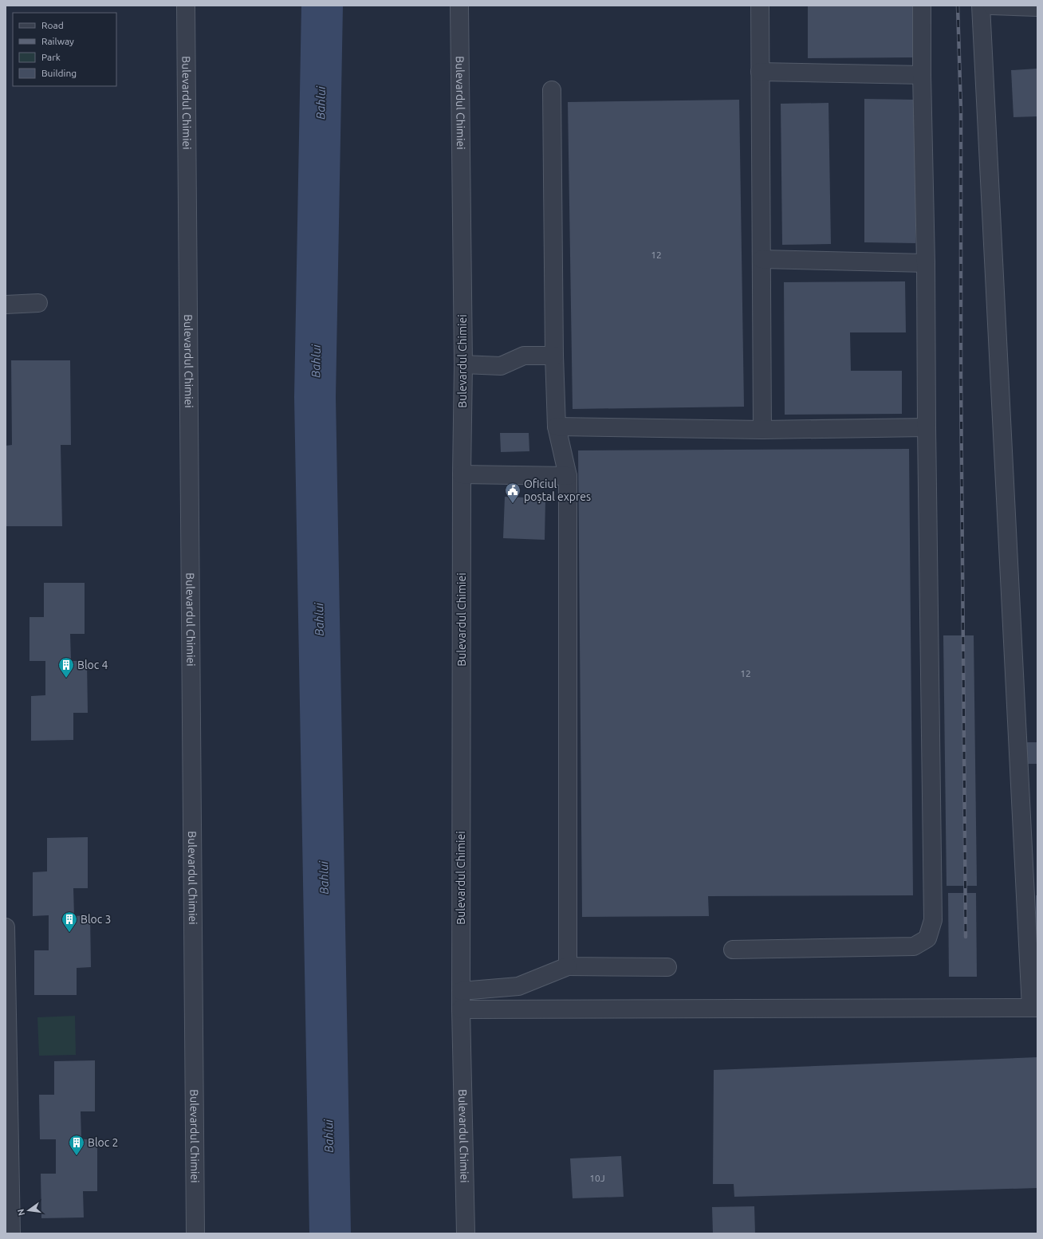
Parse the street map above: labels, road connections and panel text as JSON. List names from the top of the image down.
{
  "streets": {
    "street": ["Bulevardul Chimiei"]
  },
  "water": ["Bahlui"],
  "places": {
    "public building": ["Oficiul poștal expres"],
    "building": ["Bloc 4", "Bloc 3", "Bloc 2"]
  },
  "house_numbers": ["12", "12", "10J"],
  "legend": [
    "Road",
    "Railway",
    "Park",
    "Building"
  ],
  "north": "left"
}
